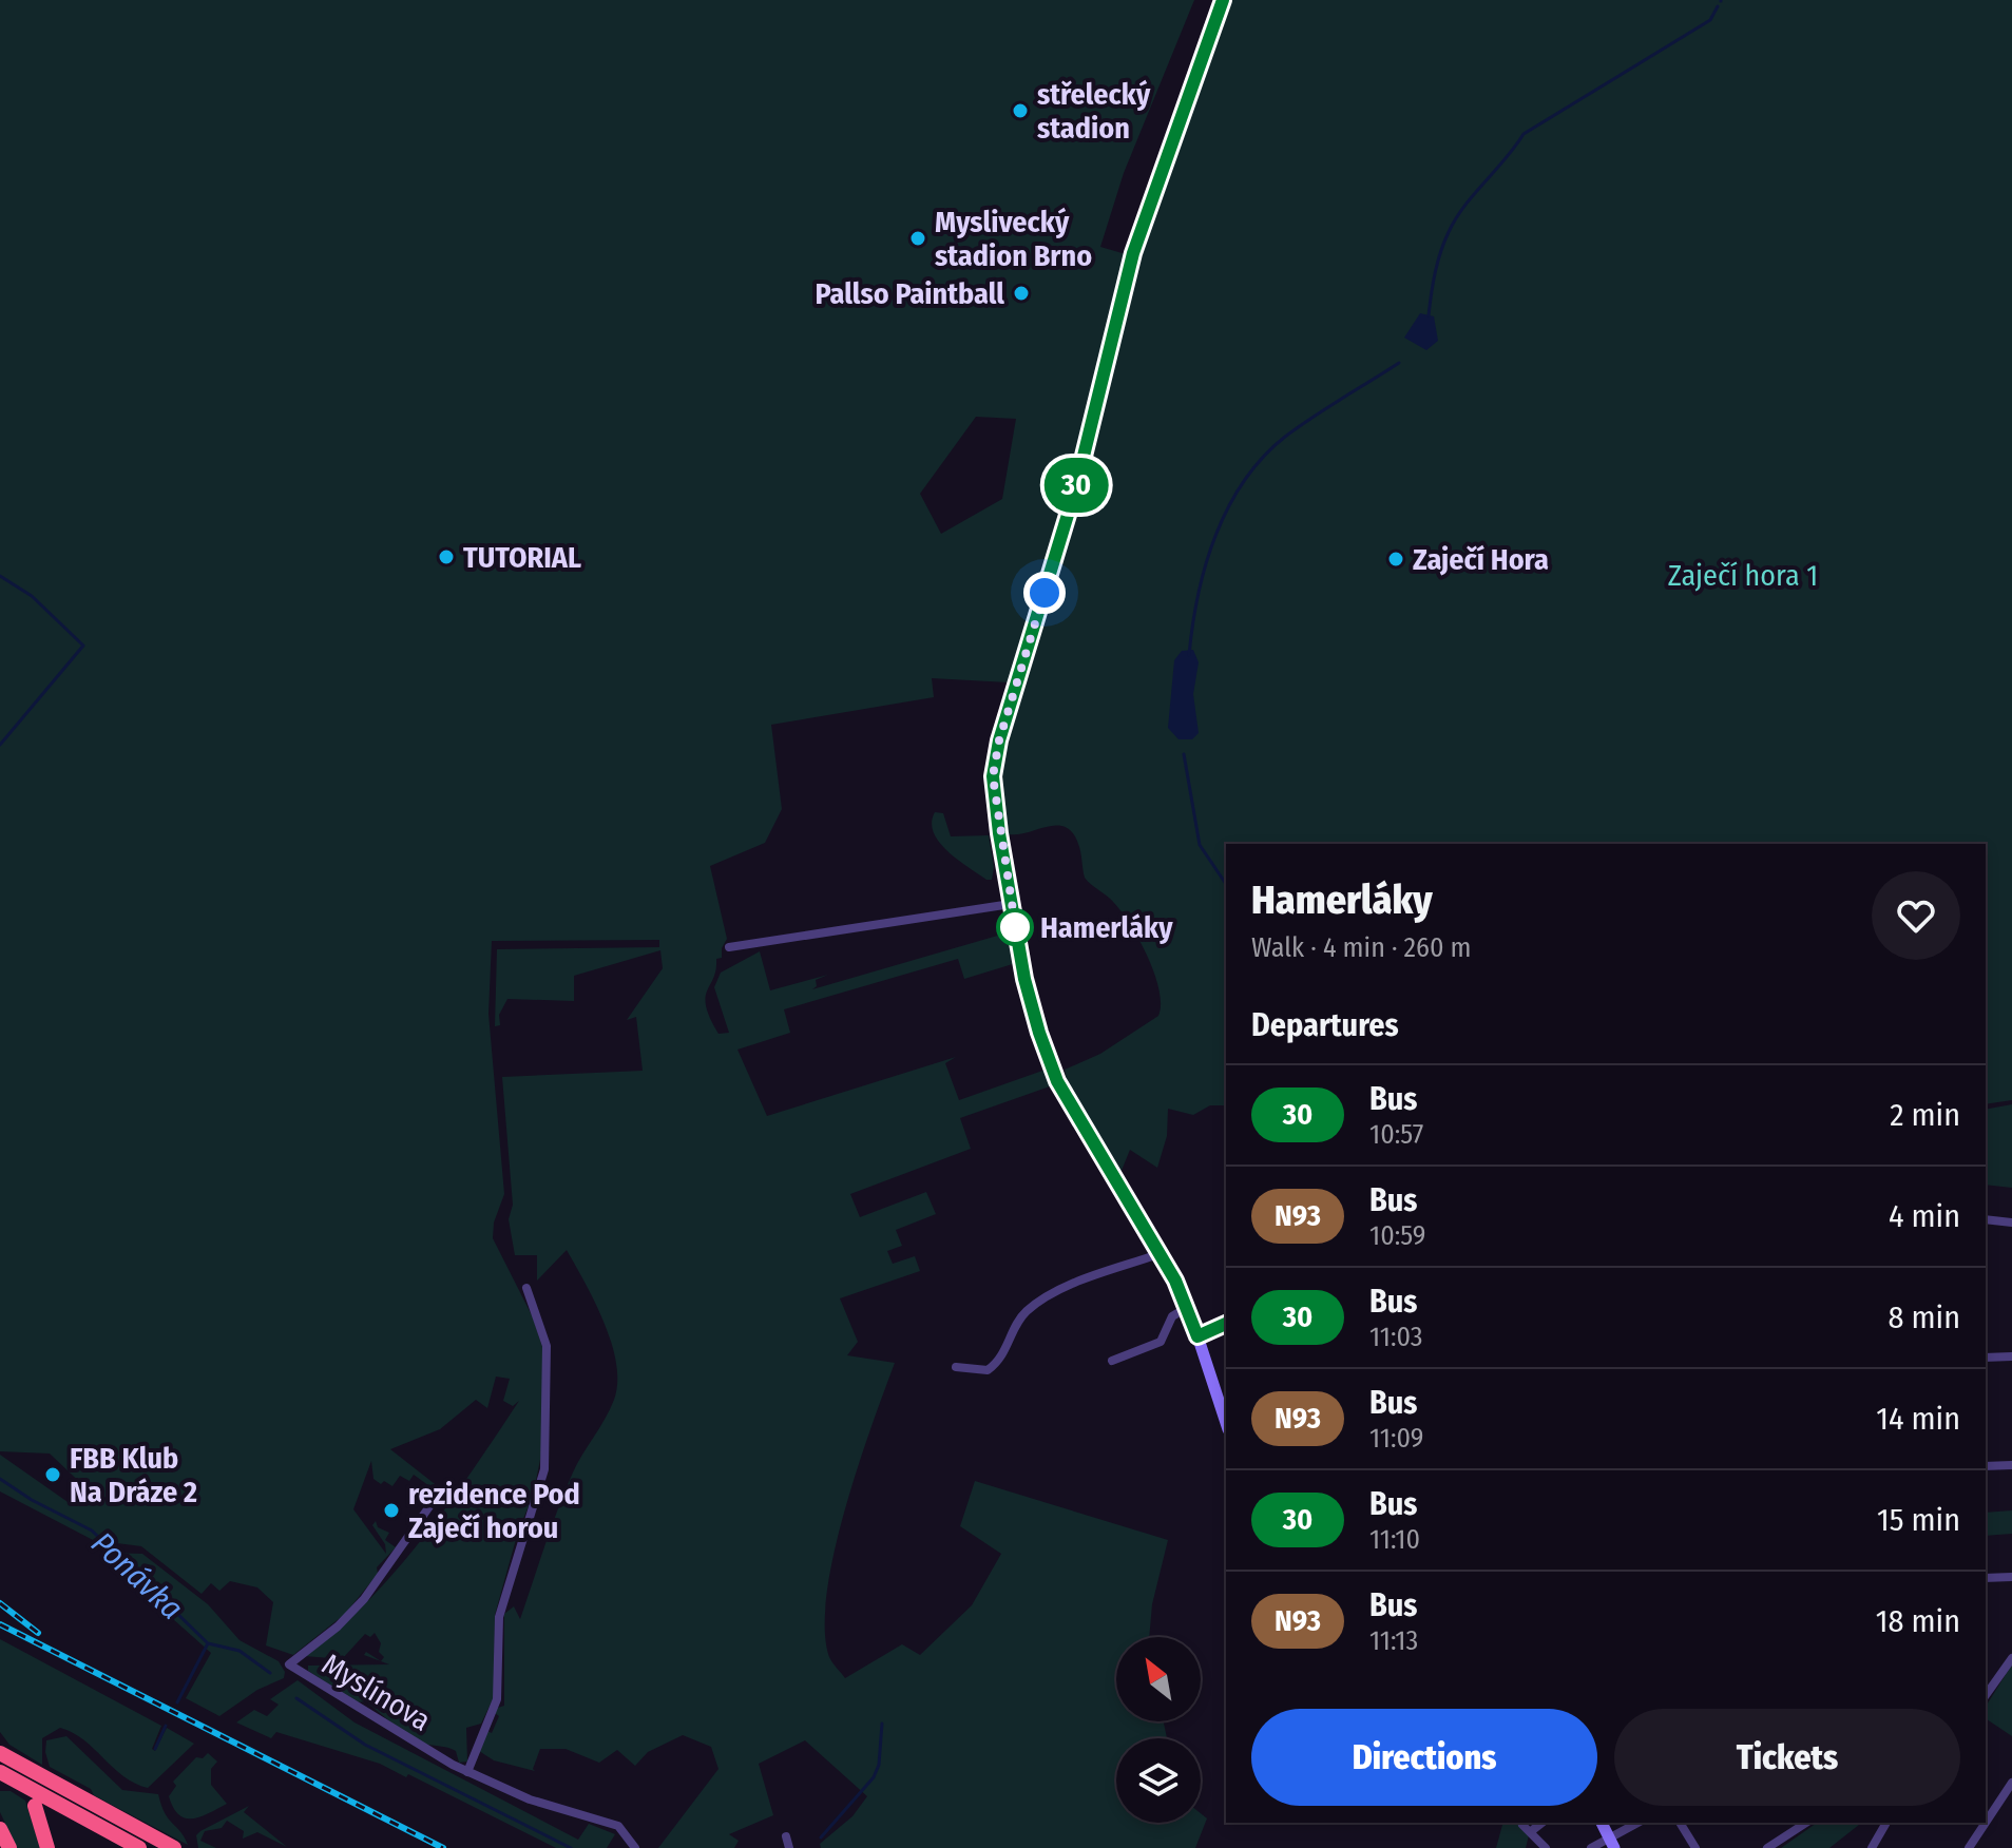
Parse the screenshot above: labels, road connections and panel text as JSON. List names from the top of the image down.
{
  "streets": {
    "street": ["Myslínova"]
  },
  "water": ["Ponávka"],
  "parks": ["Zaječí hora 1"],
  "places": [
    "střelecký stadion",
    "Myslivecký stadion Brno",
    "Pallso Paintball",
    "TUTORIAL",
    "Zaječí Hora",
    "Hamerláky",
    "FBB Klub Na Dráze 2",
    "rezidence Pod Zaječí horou"
  ],
  "lines": ["bus line 30"],
  "north": "top left",
  "page": {
    "on_map": "30",
    "heading": [
      ["Hamerláky", "Walk · 4 min · 260 m"],
      "Departures"
    ],
    "list": [
      {
        "mark": "30",
        "name": "Bus",
        "note": "10:57",
        "value": "2 min"
      },
      {
        "mark": "N93",
        "name": "Bus",
        "note": "10:59",
        "value": "4 min"
      },
      {
        "mark": "30",
        "name": "Bus",
        "note": "11:03",
        "value": "8 min"
      },
      {
        "mark": "N93",
        "name": "Bus",
        "note": "11:09",
        "value": "14 min"
      },
      {
        "mark": "30",
        "name": "Bus",
        "note": "11:10",
        "value": "15 min"
      },
      {
        "mark": "N93",
        "name": "Bus",
        "note": "11:13",
        "value": "18 min"
      }
    ],
    "buttons": ["Directions", "Tickets"]
  }
}
